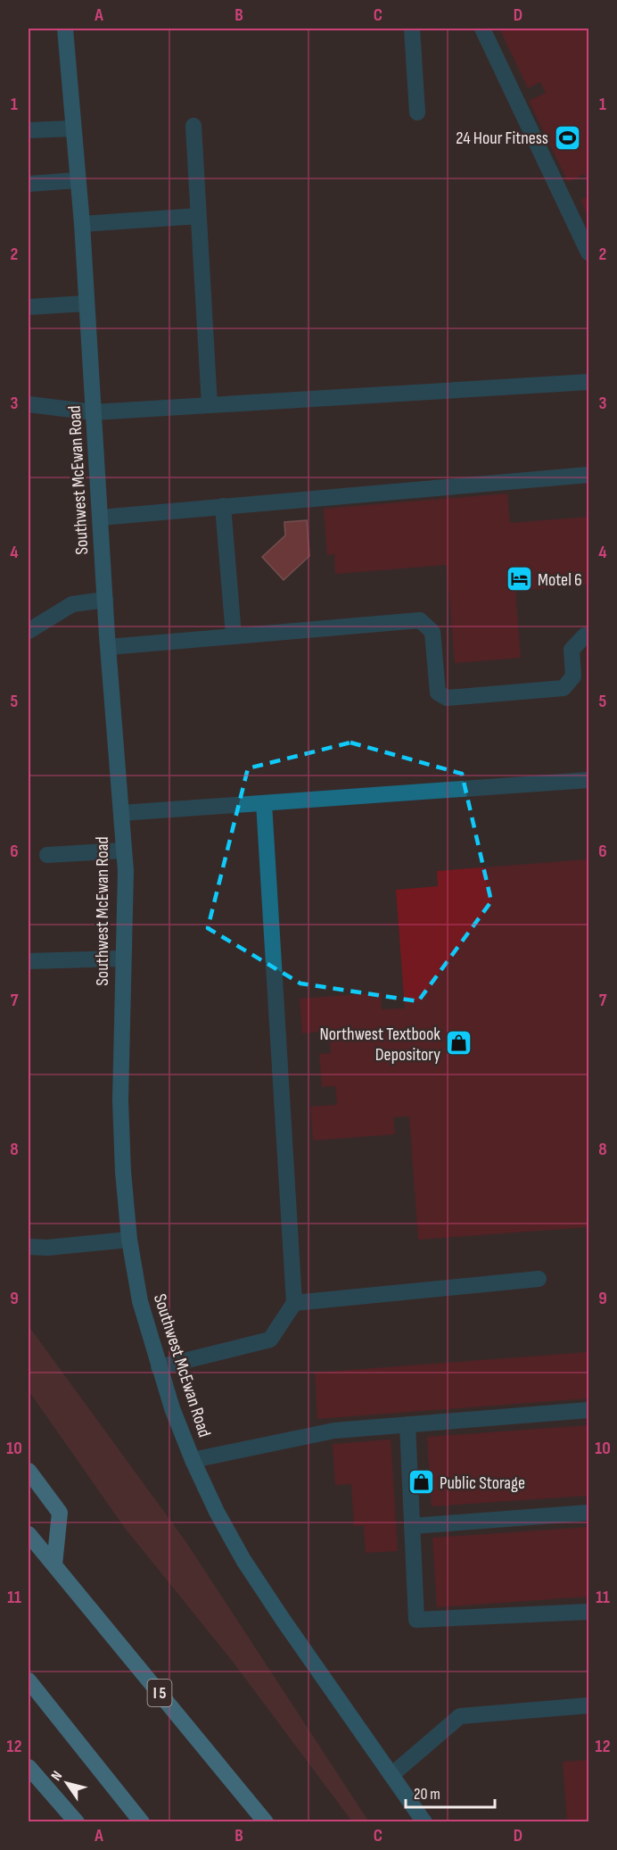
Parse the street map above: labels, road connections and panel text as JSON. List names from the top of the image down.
{
  "streets": {
    "highway": ["I 5"],
    "street": ["Southwest McEwan Road"]
  },
  "places": {
    "sports": ["24 Hour Fitness"],
    "hotel": ["Motel 6"],
    "shop": ["Northwest Textbook Depository", "Public Storage"]
  },
  "scale_bar": "20 m",
  "north": "top left",
  "grid": {
    "columns": [
      "A",
      "B",
      "C",
      "D"
    ],
    "rows": [
      "1",
      "2",
      "3",
      "4",
      "5",
      "6",
      "7",
      "8",
      "9",
      "10",
      "11",
      "12"
    ]
  }
}
